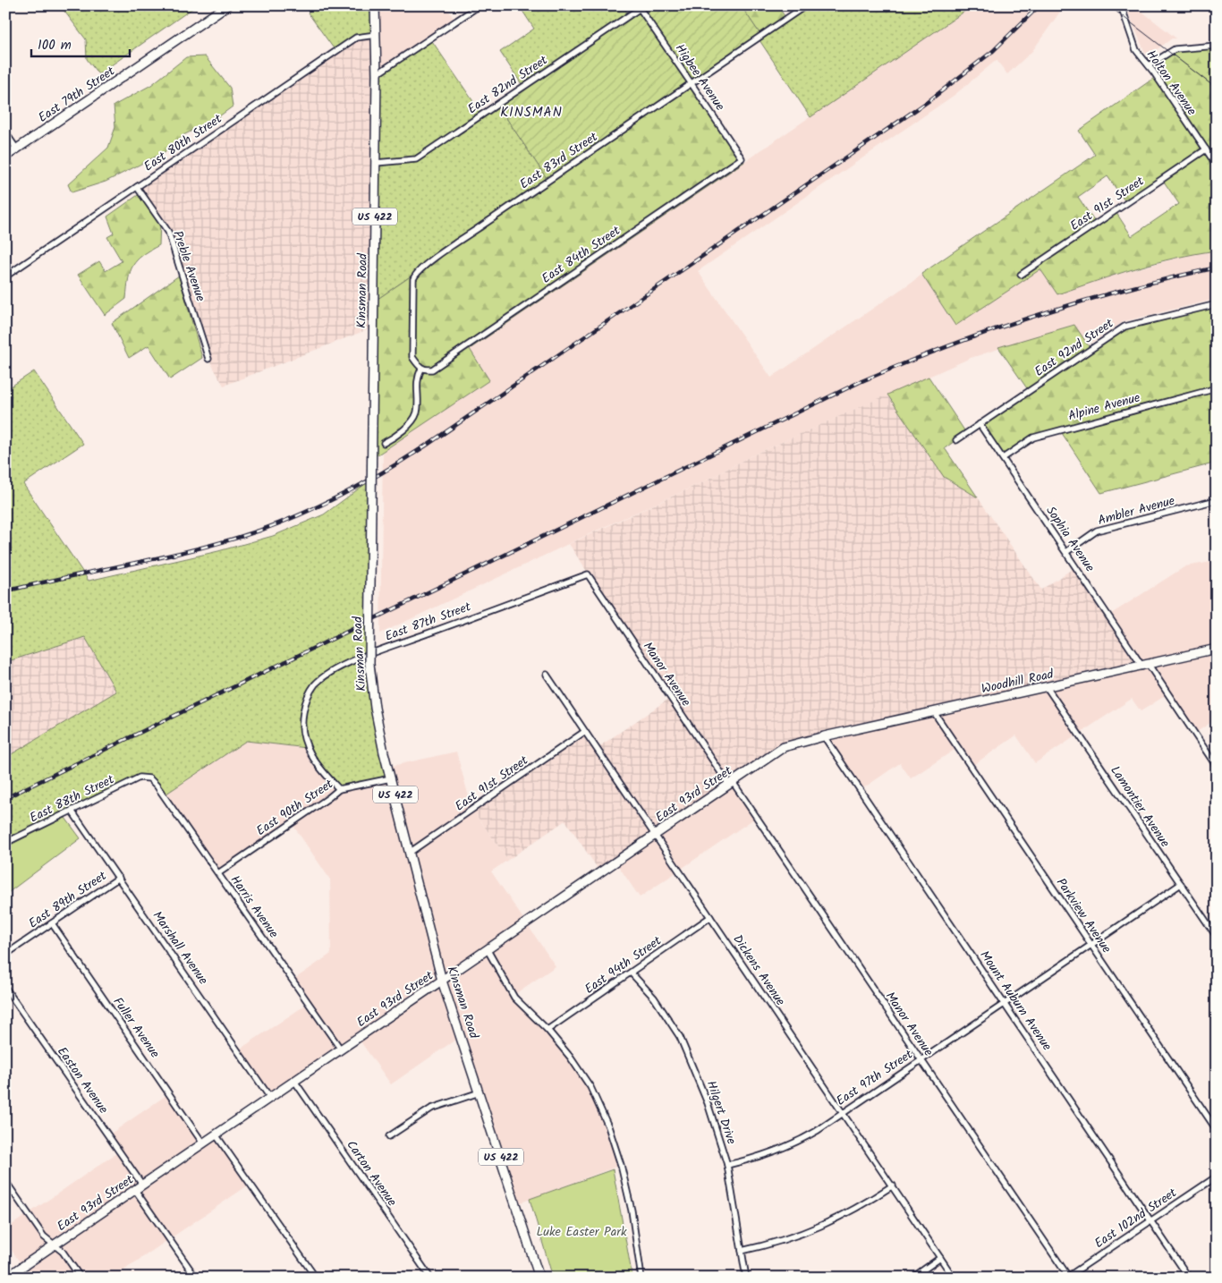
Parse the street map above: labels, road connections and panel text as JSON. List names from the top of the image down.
{
  "streets": {
    "main road": [
      "East 79th Street",
      "US 422",
      "Kinsman Road",
      "Woodhill Road",
      "East 93rd Street"
    ],
    "street": [
      "Higbee Avenue",
      "Holton Avenue",
      "East 82nd Street",
      "East 80th Street",
      "East 83rd Street",
      "East 91st Street",
      "East 84th Street",
      "Preble Avenue",
      "East 92nd Street",
      "Alpine Avenue",
      "Ambler Avenue",
      "Sophia Avenue",
      "East 87th Street",
      "Manor Avenue",
      "East 88th Street",
      "Lamontier Avenue",
      "East 90th Street",
      "East 89th Street",
      "Harris Avenue",
      "Parkview Avenue",
      "Marshall Avenue",
      "East 94th Street",
      "Dickens Avenue",
      "Mount Auburn Avenue",
      "Fuller Avenue",
      "East 97th Street",
      "Easton Avenue",
      "Hilgert Drive",
      "Carton Avenue",
      "East 102nd Street"
    ]
  },
  "crossings": [
    ["Higbee Avenue", "East 82nd Street"],
    ["Higbee Avenue", "East 83rd Street"],
    ["Higbee Avenue", "East 84th Street"],
    ["Holton Avenue", "East 91st Street"],
    ["East 82nd Street", "Kinsman Road"],
    ["East 80th Street", "Preble Avenue"],
    ["East 80th Street", "Kinsman Road"],
    ["East 83rd Street", "East 84th Street"],
    ["East 91st Street", "Kinsman Road"],
    ["East 91st Street", "Dickens Avenue"],
    ["Kinsman Road", "East 93rd Street"],
    ["Kinsman Road", "East 90th Street"],
    ["East 92nd Street", "Sophia Avenue"],
    ["Alpine Avenue", "Sophia Avenue"],
    ["Ambler Avenue", "Sophia Avenue"],
    ["Sophia Avenue", "Woodhill Road"],
    ["East 87th Street", "Manor Avenue"],
    ["East 87th Street", "East 90th Street"],
    ["Manor Avenue", "East 93rd Street"],
    ["Manor Avenue", "East 97th Street"],
    ["Manor Avenue", "East 102nd Street"],
    ["Woodhill Road", "East 93rd Street"],
    ["Woodhill Road", "Lamontier Avenue"],
    ["Woodhill Road", "Parkview Avenue"],
    ["Woodhill Road", "Mount Auburn Avenue"],
    ["East 93rd Street", "Harris Avenue"],
    ["East 93rd Street", "Marshall Avenue"],
    ["East 93rd Street", "Dickens Avenue"],
    ["East 93rd Street", "Mount Auburn Avenue"],
    ["East 93rd Street", "Fuller Avenue"],
    ["East 93rd Street", "Easton Avenue"],
    ["East 93rd Street", "Carton Avenue"],
    ["East 88th Street", "Harris Avenue"],
    ["East 88th Street", "Marshall Avenue"],
    ["Lamontier Avenue", "East 97th Street"],
    ["East 90th Street", "Harris Avenue"],
    ["East 89th Street", "Marshall Avenue"],
    ["East 89th Street", "Fuller Avenue"],
    ["Parkview Avenue", "East 97th Street"],
    ["East 94th Street", "Dickens Avenue"],
    ["East 94th Street", "Hilgert Drive"],
    ["Dickens Avenue", "East 97th Street"],
    ["Mount Auburn Avenue", "East 97th Street"],
    ["Mount Auburn Avenue", "East 102nd Street"],
    ["East 97th Street", "Hilgert Drive"]
  ],
  "districts": ["KINSMAN"],
  "parks": ["Luke Easter Park"],
  "scale_bar": "100 m"
}
